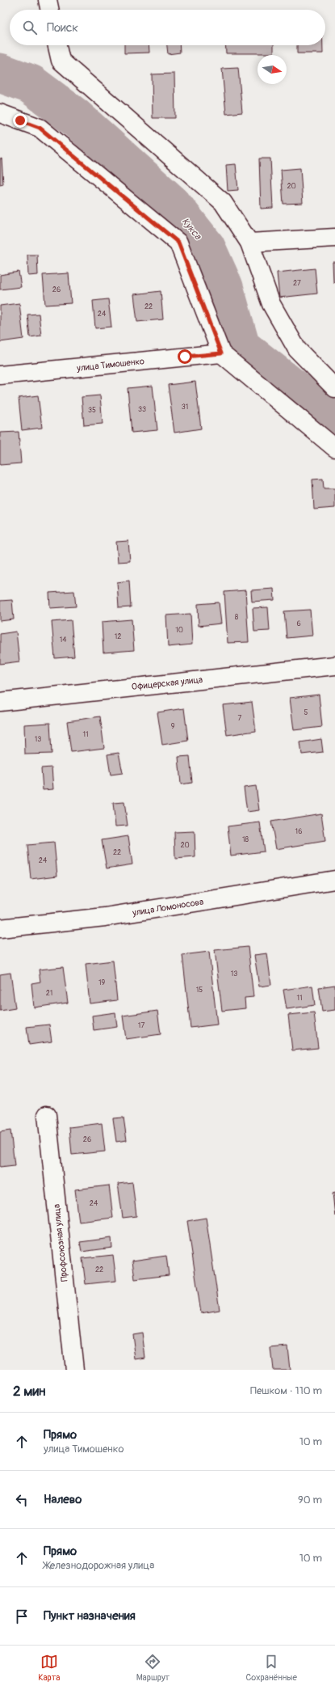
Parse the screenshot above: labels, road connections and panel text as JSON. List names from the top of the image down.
{
  "streets": {
    "street": [
      "улица Тимошенко",
      "Офицерская улица",
      "улица Ломоносова",
      "Профсоюзная улица"
    ]
  },
  "water": ["Кукса"],
  "house_numbers": [
    "20",
    "27",
    "26",
    "22",
    "24",
    "31",
    "33",
    "35",
    "8",
    "6",
    "10",
    "12",
    "14",
    "5",
    "7",
    "9",
    "11",
    "13",
    "16",
    "18",
    "20",
    "22",
    "24",
    "13",
    "19",
    "15",
    "21",
    "11",
    "17",
    "26",
    "24",
    "22"
  ],
  "north": "right",
  "page": {
    "search": "Поиск",
    "heading": ["2 мин", "Пешком · 110 m"],
    "list": [
      ["Прямо", "улица Тимошенко", "10 m"],
      ["Налево", "90 m"],
      ["Прямо", "Железнодорожная улица", "10 m"],
      "Пункт назначения"
    ],
    "nav": ["Карта", "Маршрут", "Сохранённые"]
  }
}
